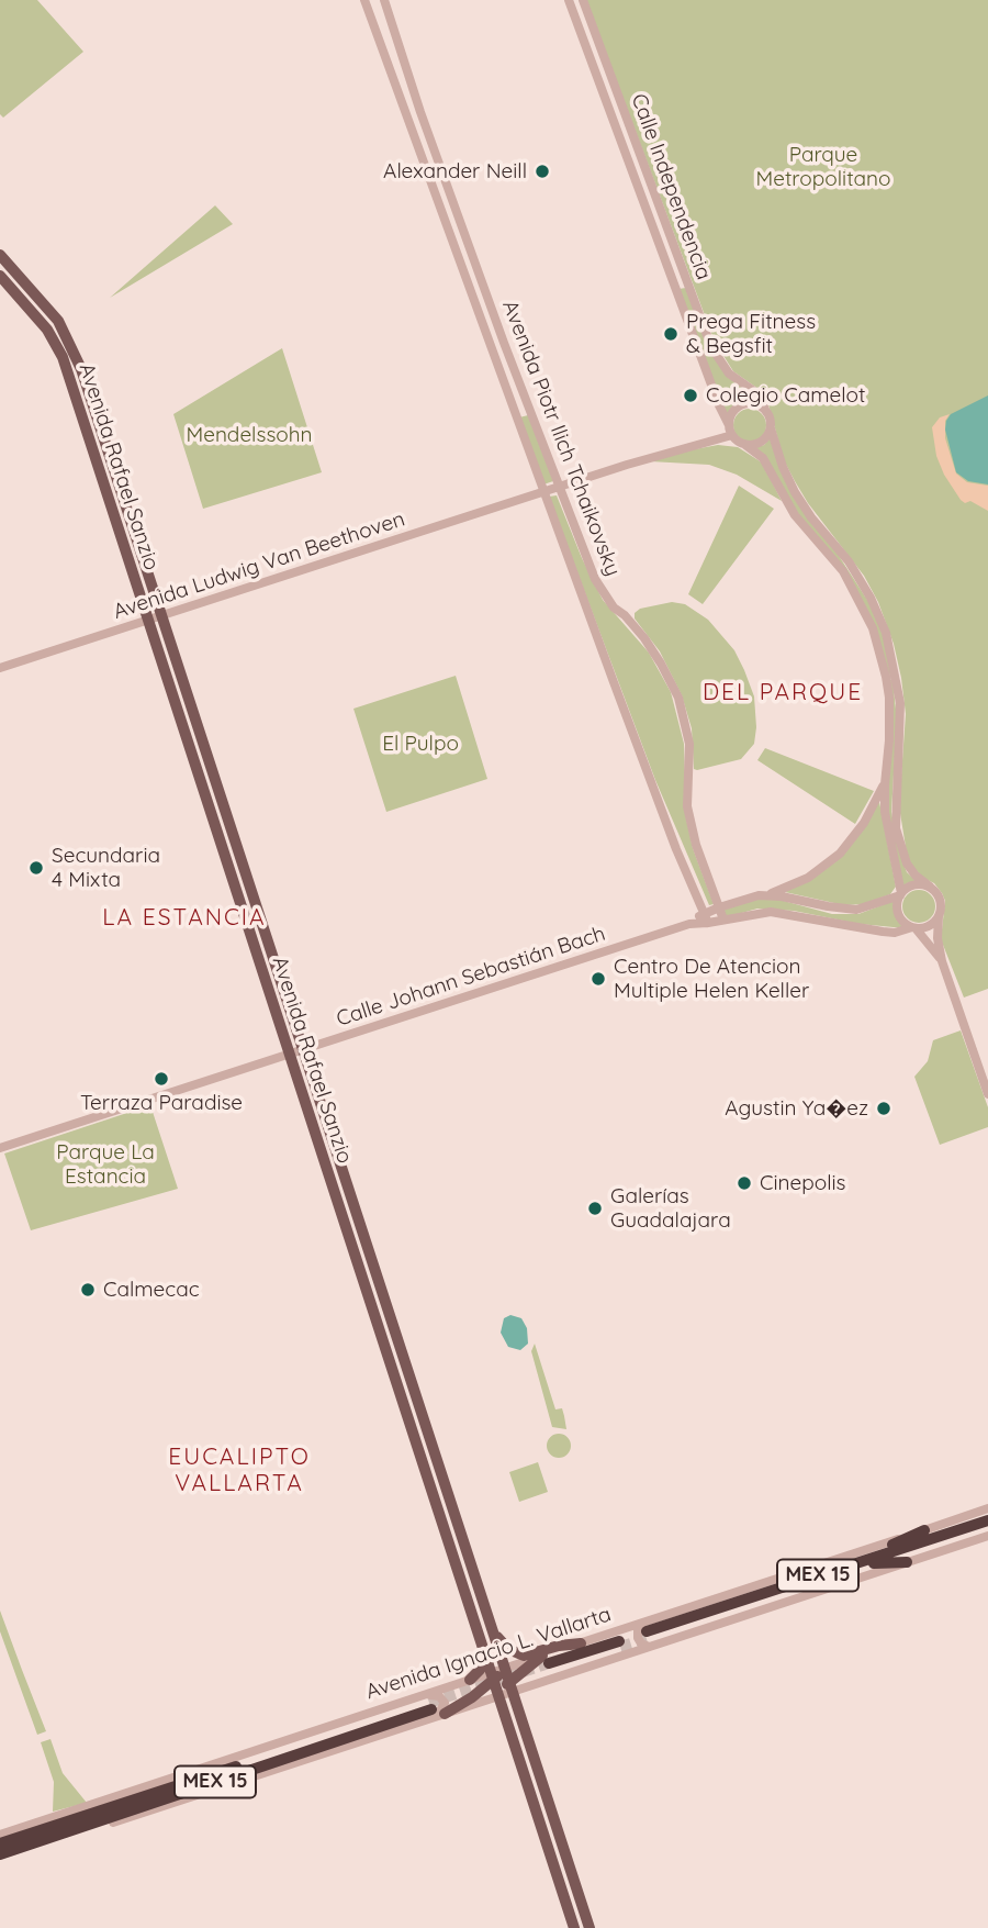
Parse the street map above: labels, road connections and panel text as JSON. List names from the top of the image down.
{
  "streets": {
    "highway": ["MEX 15", "Avenida Ignacio L. Vallarta"],
    "main road": ["Avenida Rafael Sanzio"],
    "street": [
      "Calle Independencia",
      "Avenida Piotr Ilich Tchaikovsky",
      "Avenida Ludwig Van Beethoven",
      "Calle Johann Sebastián Bach"
    ]
  },
  "crossings": [
    ["Calle Independencia", "Avenida Ludwig Van Beethoven"],
    ["Avenida Piotr Ilich Tchaikovsky", "Avenida Ludwig Van Beethoven"],
    ["Avenida Piotr Ilich Tchaikovsky", "Calle Johann Sebastián Bach"],
    ["Avenida Rafael Sanzio", "Avenida Ludwig Van Beethoven"],
    ["Avenida Rafael Sanzio", "Calle Johann Sebastián Bach"],
    ["Avenida Rafael Sanzio", "Avenida Ignacio L. Vallarta"]
  ],
  "districts": ["DEL PARQUE", "LA ESTANCIA", "EUCALIPTO VALLARTA"],
  "parks": [
    "Parque Metropolitano",
    "Mendelssohn",
    "El Pulpo",
    "Parque La Estancia"
  ],
  "places": [
    "Alexander Neill",
    "Prega Fitness & Begsfit",
    "Colegio Camelot",
    "Secundaria 4 Mixta",
    "Centro De Atencion Multiple Helen Keller",
    "Terraza Paradise",
    "Agustin Ya�ez",
    "Cinepolis",
    "Galerías Guadalajara",
    "Calmecac"
  ]
}
